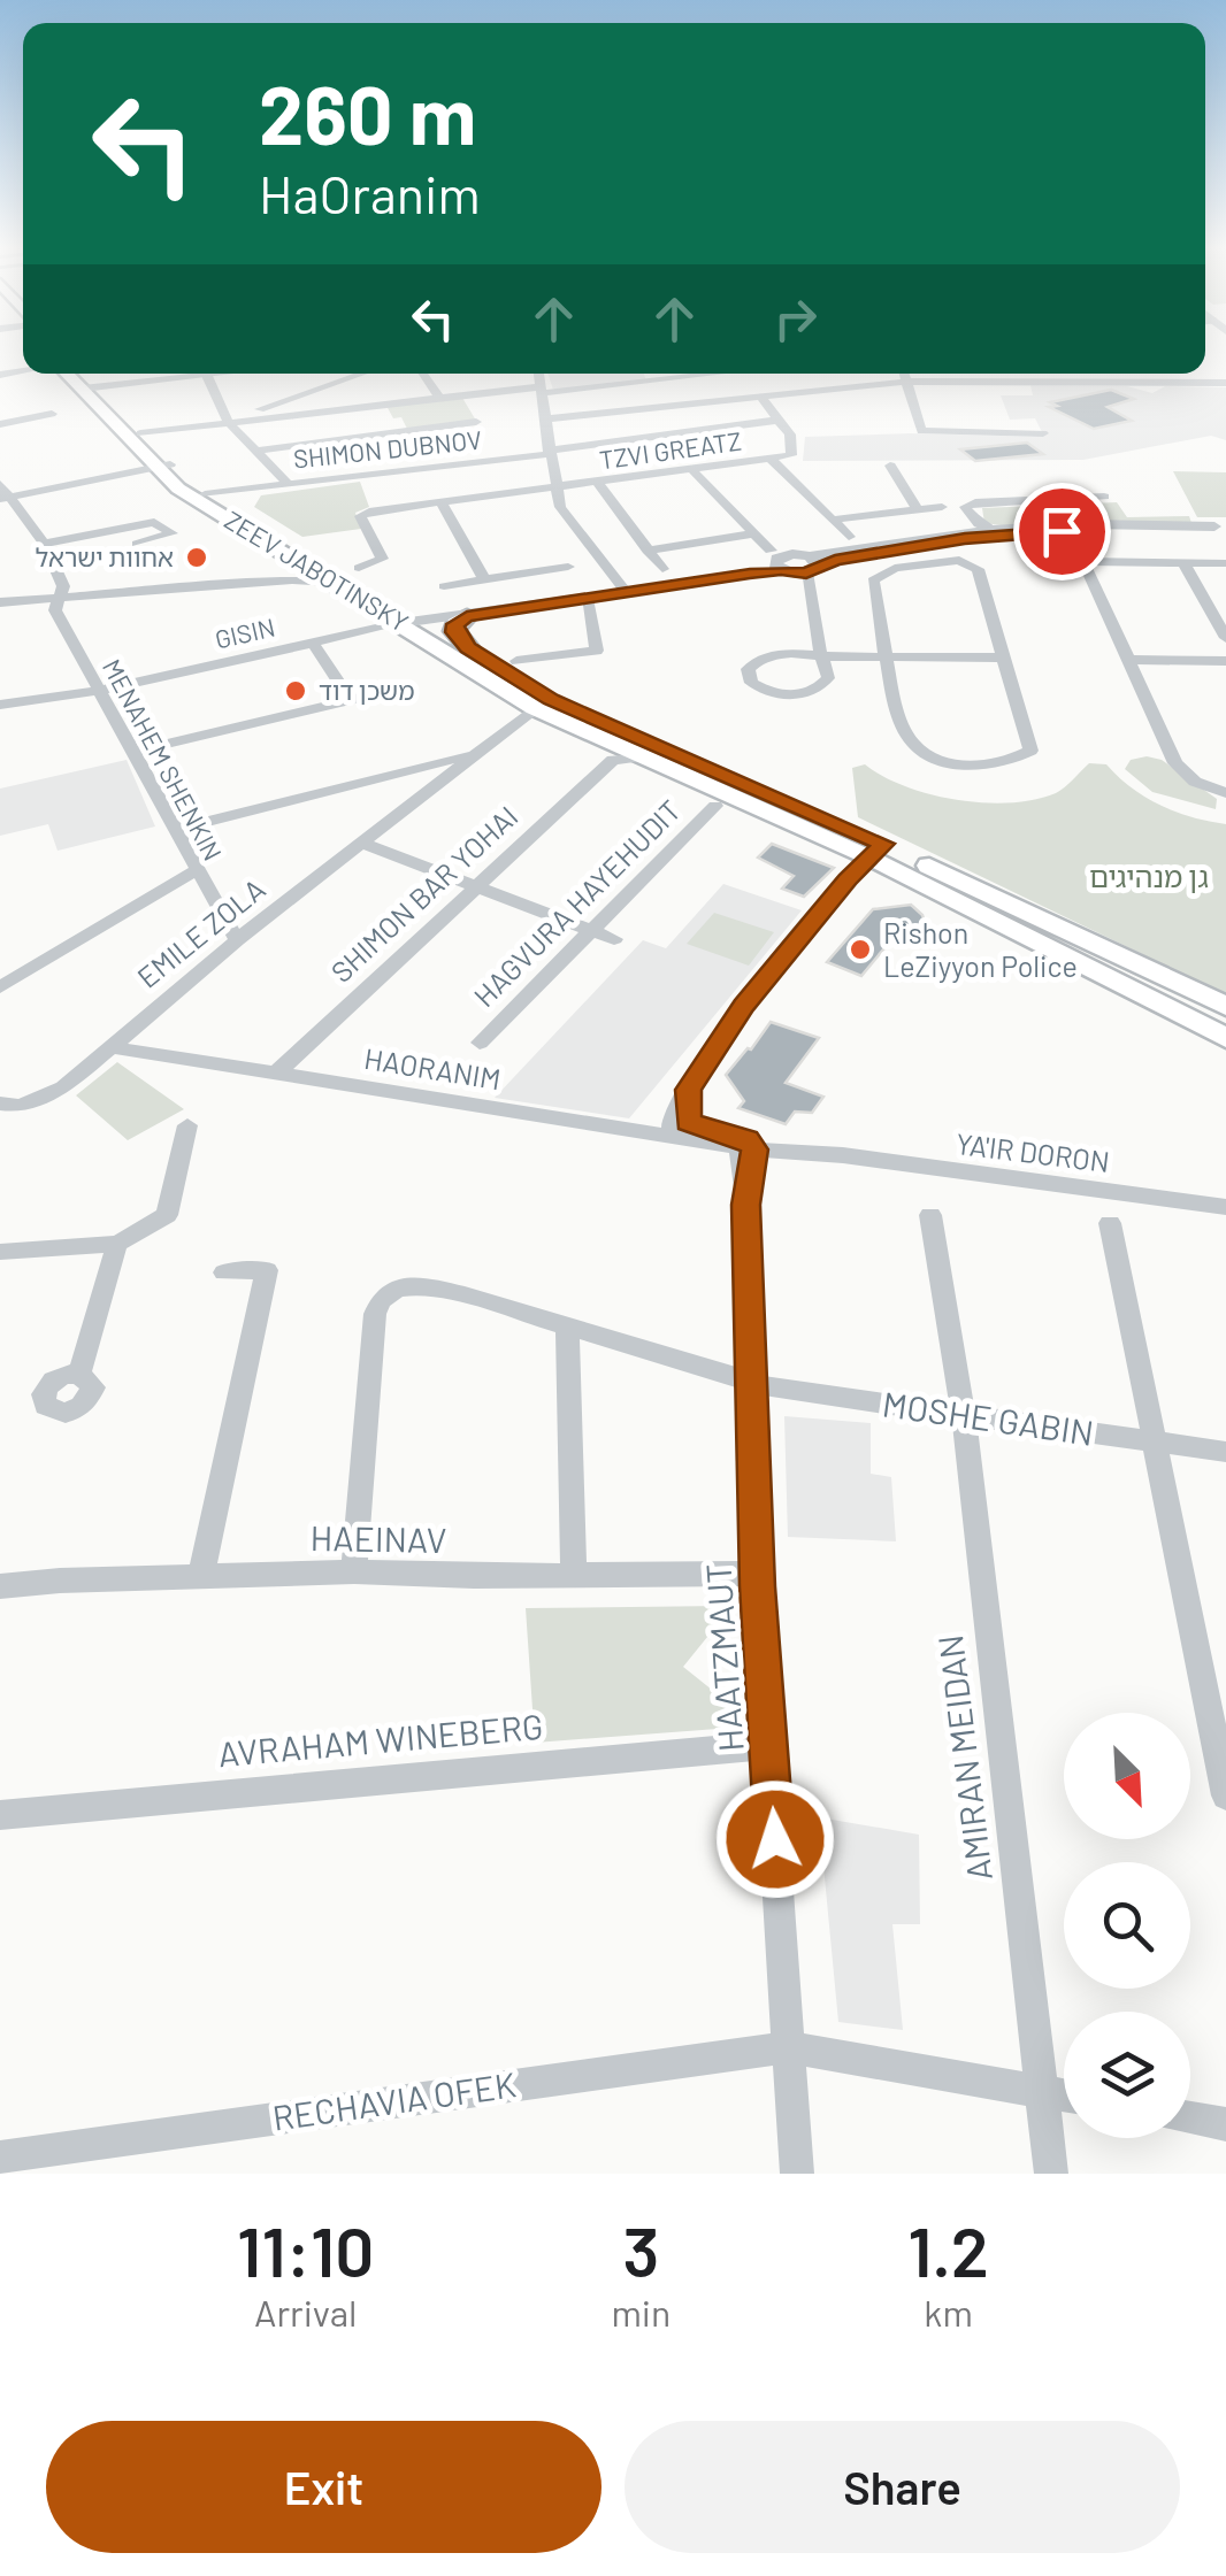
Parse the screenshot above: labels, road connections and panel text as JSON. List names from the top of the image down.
{
  "streets": {
    "main road": ["ZEEV JABOTINSKY"],
    "street": [
      "SHIMON DUBNOV",
      "TZVI GREATZ",
      "GISIN",
      "MENAHEM SHENKIN",
      "SHIMON BAR YOHAI",
      "HAGVURA HAYEHUDIT",
      "EMILE ZOLA",
      "HAORANIM",
      "YA'IR DORON",
      "MOSHE GABIN",
      "HAEINAV",
      "HAATZMAUT",
      "AVRAHAM WINEBERG",
      "AMIRAN MEIDAN",
      "RECHAVIA OFEK"
    ]
  },
  "crossings": [
    ["SHIMON DUBNOV", "TZVI GREATZ"],
    ["SHIMON DUBNOV", "ZEEV JABOTINSKY"],
    ["ZEEV JABOTINSKY", "GISIN"],
    ["ZEEV JABOTINSKY", "SHIMON BAR YOHAI"],
    ["ZEEV JABOTINSKY", "EMILE ZOLA"],
    ["GISIN", "MENAHEM SHENKIN"],
    ["MENAHEM SHENKIN", "EMILE ZOLA"],
    ["SHIMON BAR YOHAI", "HAORANIM"],
    ["EMILE ZOLA", "HAORANIM"],
    ["HAORANIM", "YA'IR DORON"],
    ["HAORANIM", "HAATZMAUT"],
    ["YA'IR DORON", "HAATZMAUT"],
    ["MOSHE GABIN", "HAEINAV"],
    ["MOSHE GABIN", "HAATZMAUT"],
    ["MOSHE GABIN", "AMIRAN MEIDAN"],
    ["HAEINAV", "HAATZMAUT"],
    ["HAATZMAUT", "AVRAHAM WINEBERG"],
    ["HAATZMAUT", "RECHAVIA OFEK"]
  ],
  "parks": ["גן מנהיגים"],
  "places": ["אחוות ישראל", "משכן דוד", "Rishon LeZiyyon Police"],
  "north": "bottom right",
  "page": {
    "turn": ["260 m", "HaOranim"],
    "eta": [
      "11:10",
      "Arrival",
      "3",
      "min",
      "1.2",
      "km"
    ],
    "buttons": ["Exit", "Share"]
  }
}
